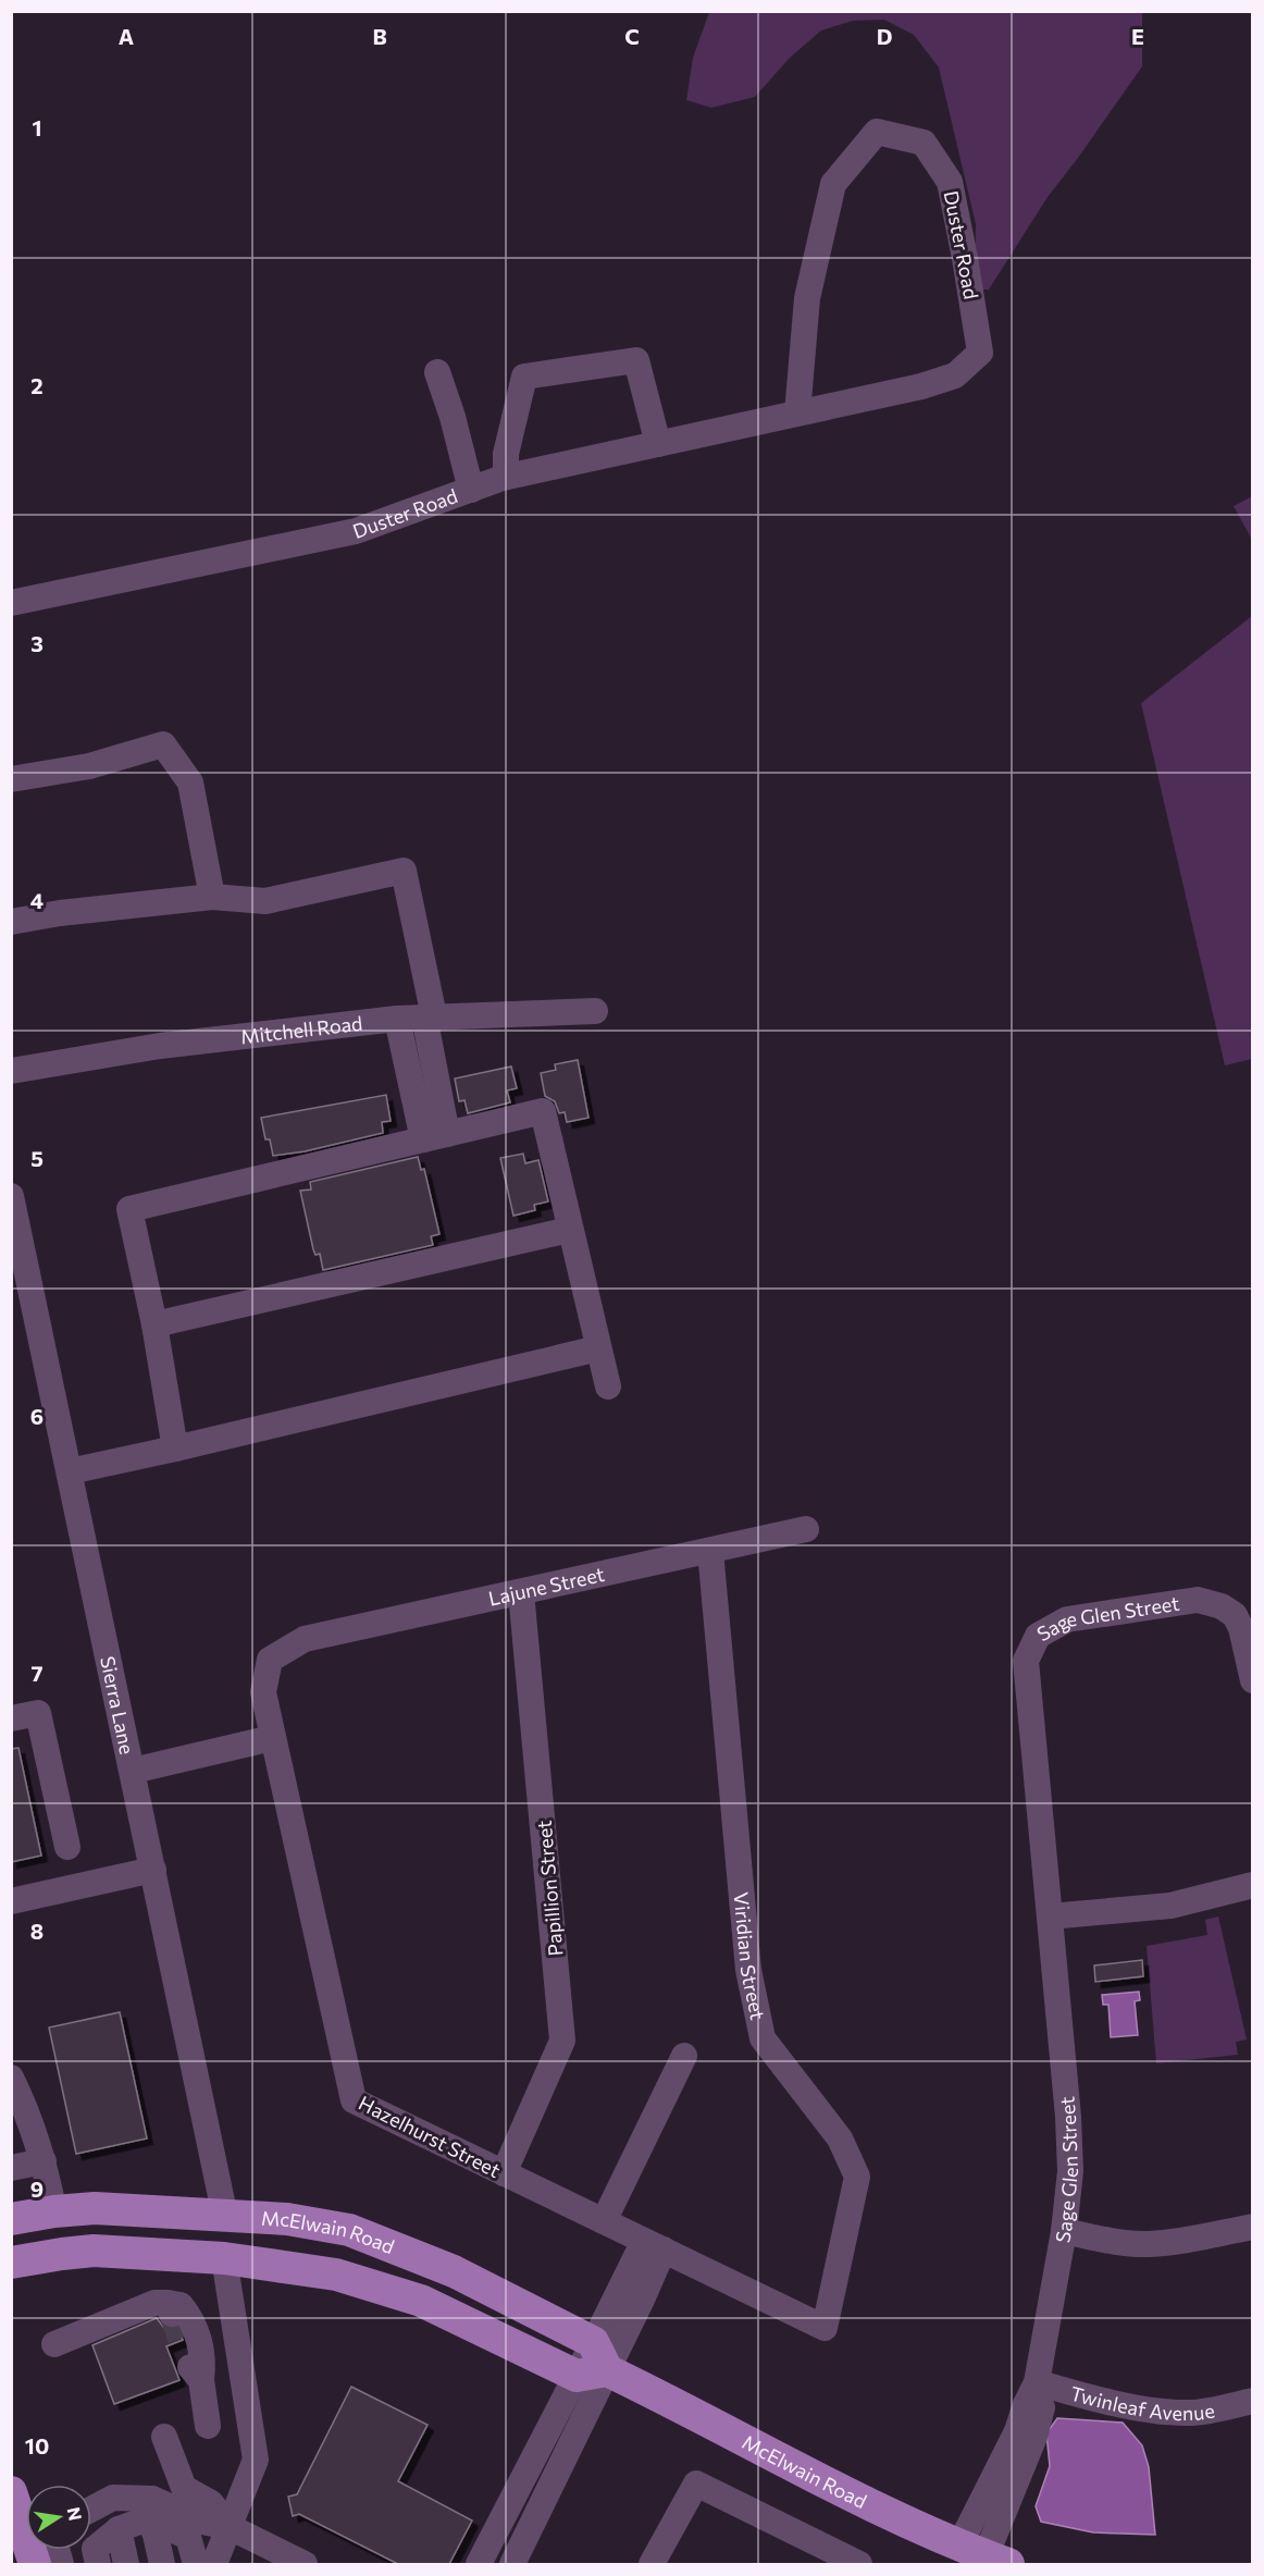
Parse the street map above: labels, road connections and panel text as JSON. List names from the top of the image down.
{
  "streets": {
    "main road": ["McElwain Road"],
    "street": [
      "Duster Road",
      "Mitchell Road",
      "Lajune Street",
      "Sage Glen Street",
      "Sierra Lane",
      "Papillion Street",
      "Viridian Street",
      "Hazelhurst Street",
      "Twinleaf Avenue"
    ]
  },
  "crossings": [
    ["Lajune Street", "Papillion Street"],
    ["Lajune Street", "Viridian Street"],
    ["Lajune Street", "Hazelhurst Street"],
    ["Sage Glen Street", "McElwain Road"],
    ["Sage Glen Street", "Twinleaf Avenue"],
    ["Sierra Lane", "McElwain Road"],
    ["Papillion Street", "Hazelhurst Street"],
    ["Viridian Street", "Hazelhurst Street"]
  ],
  "north": "right",
  "grid": {
    "columns": [
      "A",
      "B",
      "C",
      "D",
      "E"
    ],
    "rows": [
      "1",
      "2",
      "3",
      "4",
      "5",
      "6",
      "7",
      "8",
      "9",
      "10"
    ]
  }
}
